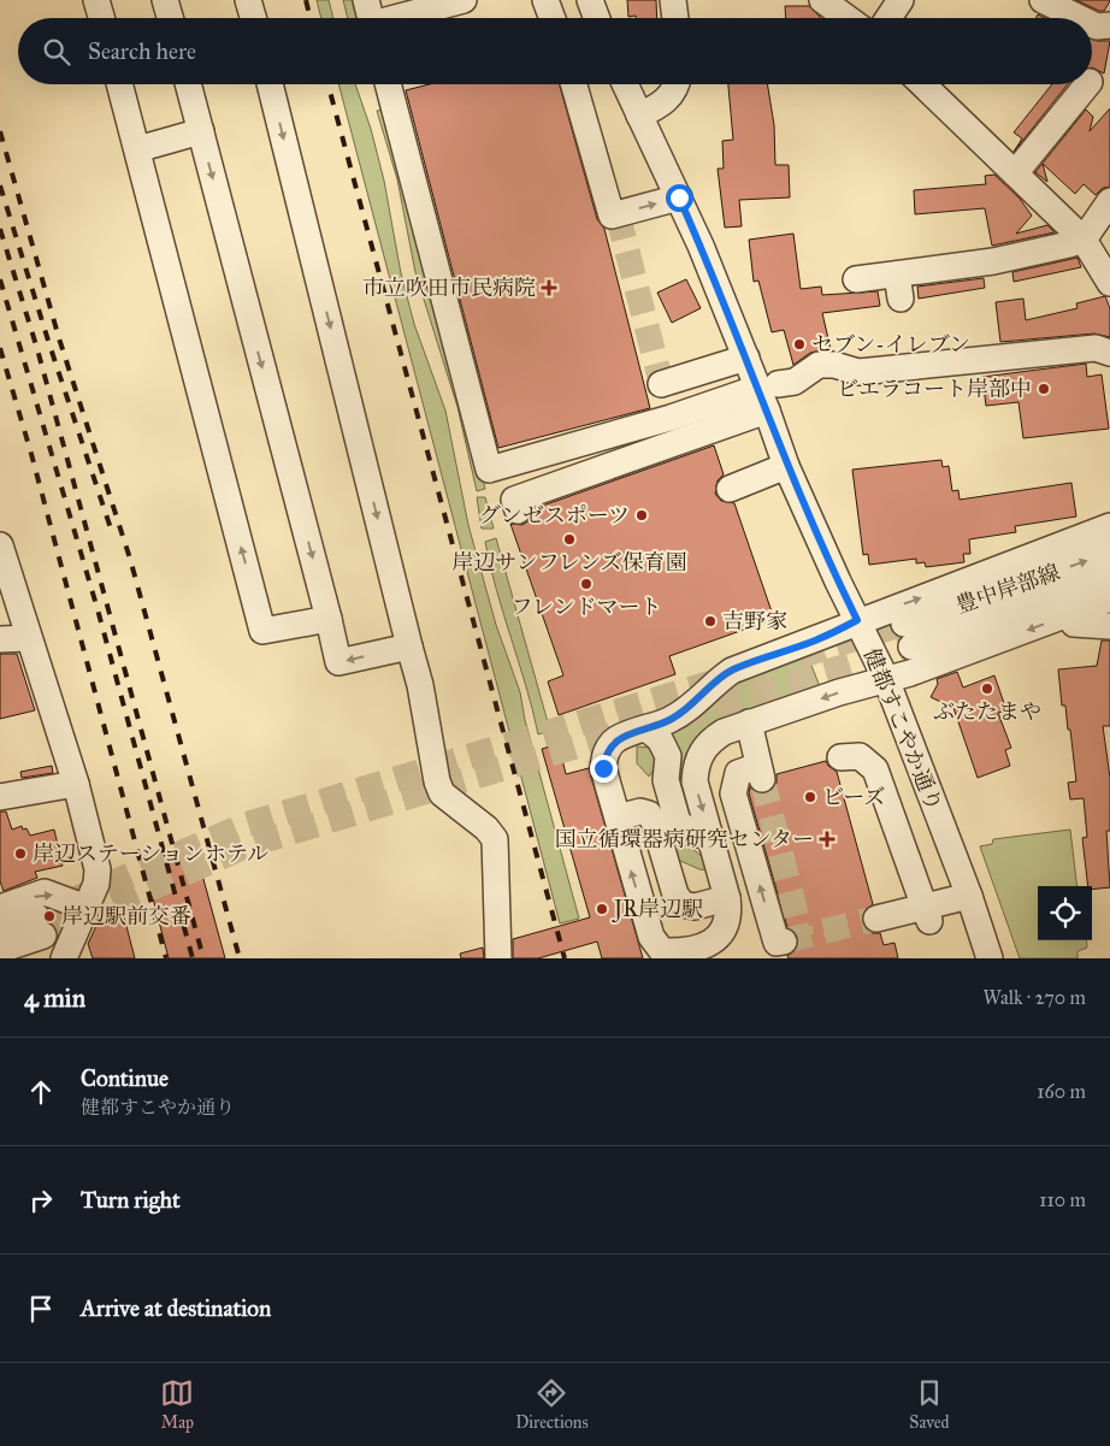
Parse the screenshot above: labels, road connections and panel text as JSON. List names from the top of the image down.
{
  "streets": {
    "street": ["豊中岸部線", "健都すこやか通り"]
  },
  "places": {
    "health": ["市立吹田市民病院", "国立循環器病研究センター"],
    "other": [
      "セブン-イレブン",
      "ビエラコート岸部中",
      "グンゼスポーツ",
      "岸辺サンフレンズ保育園",
      "フレンドマート",
      "吉野家",
      "ぶたたまや",
      "ビーズ",
      "岸辺ステーションホテル",
      "JR岸辺駅",
      "岸辺駅前交番"
    ]
  },
  "page": {
    "search": "Search here",
    "heading": ["4 min", "Walk · 270 m"],
    "list": [
      ["Continue", "健都すこやか通り", "160 m"],
      ["Turn right", "110 m"],
      "Arrive at destination"
    ],
    "nav": ["Map", "Directions", "Saved"]
  }
}
